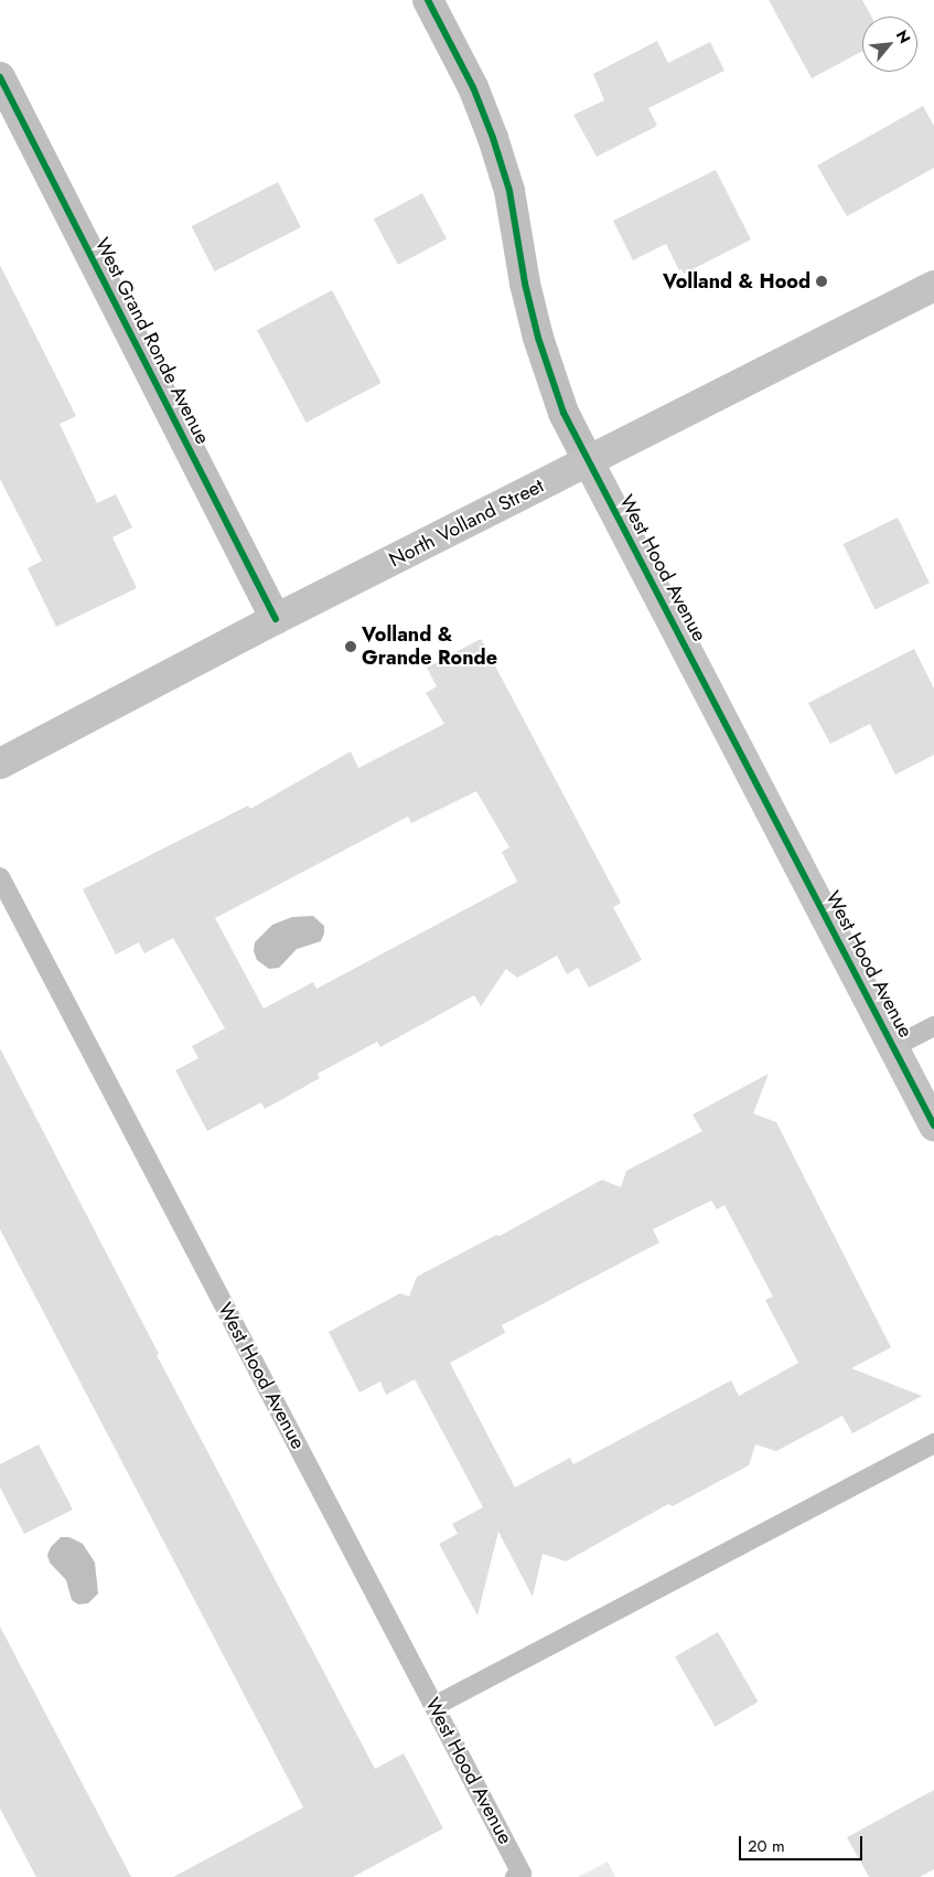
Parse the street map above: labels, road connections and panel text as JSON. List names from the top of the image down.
{
  "streets": {
    "main road": ["North Volland Street", "West Hood Avenue"],
    "street": ["West Grand Ronde Avenue"]
  },
  "crossings": [
    ["West Grand Ronde Avenue", "North Volland Street"],
    ["North Volland Street", "West Hood Avenue"]
  ],
  "places": ["Volland & Hood", "Volland & Grande Ronde"],
  "scale_bar": "20 m",
  "north": "top right"
}
